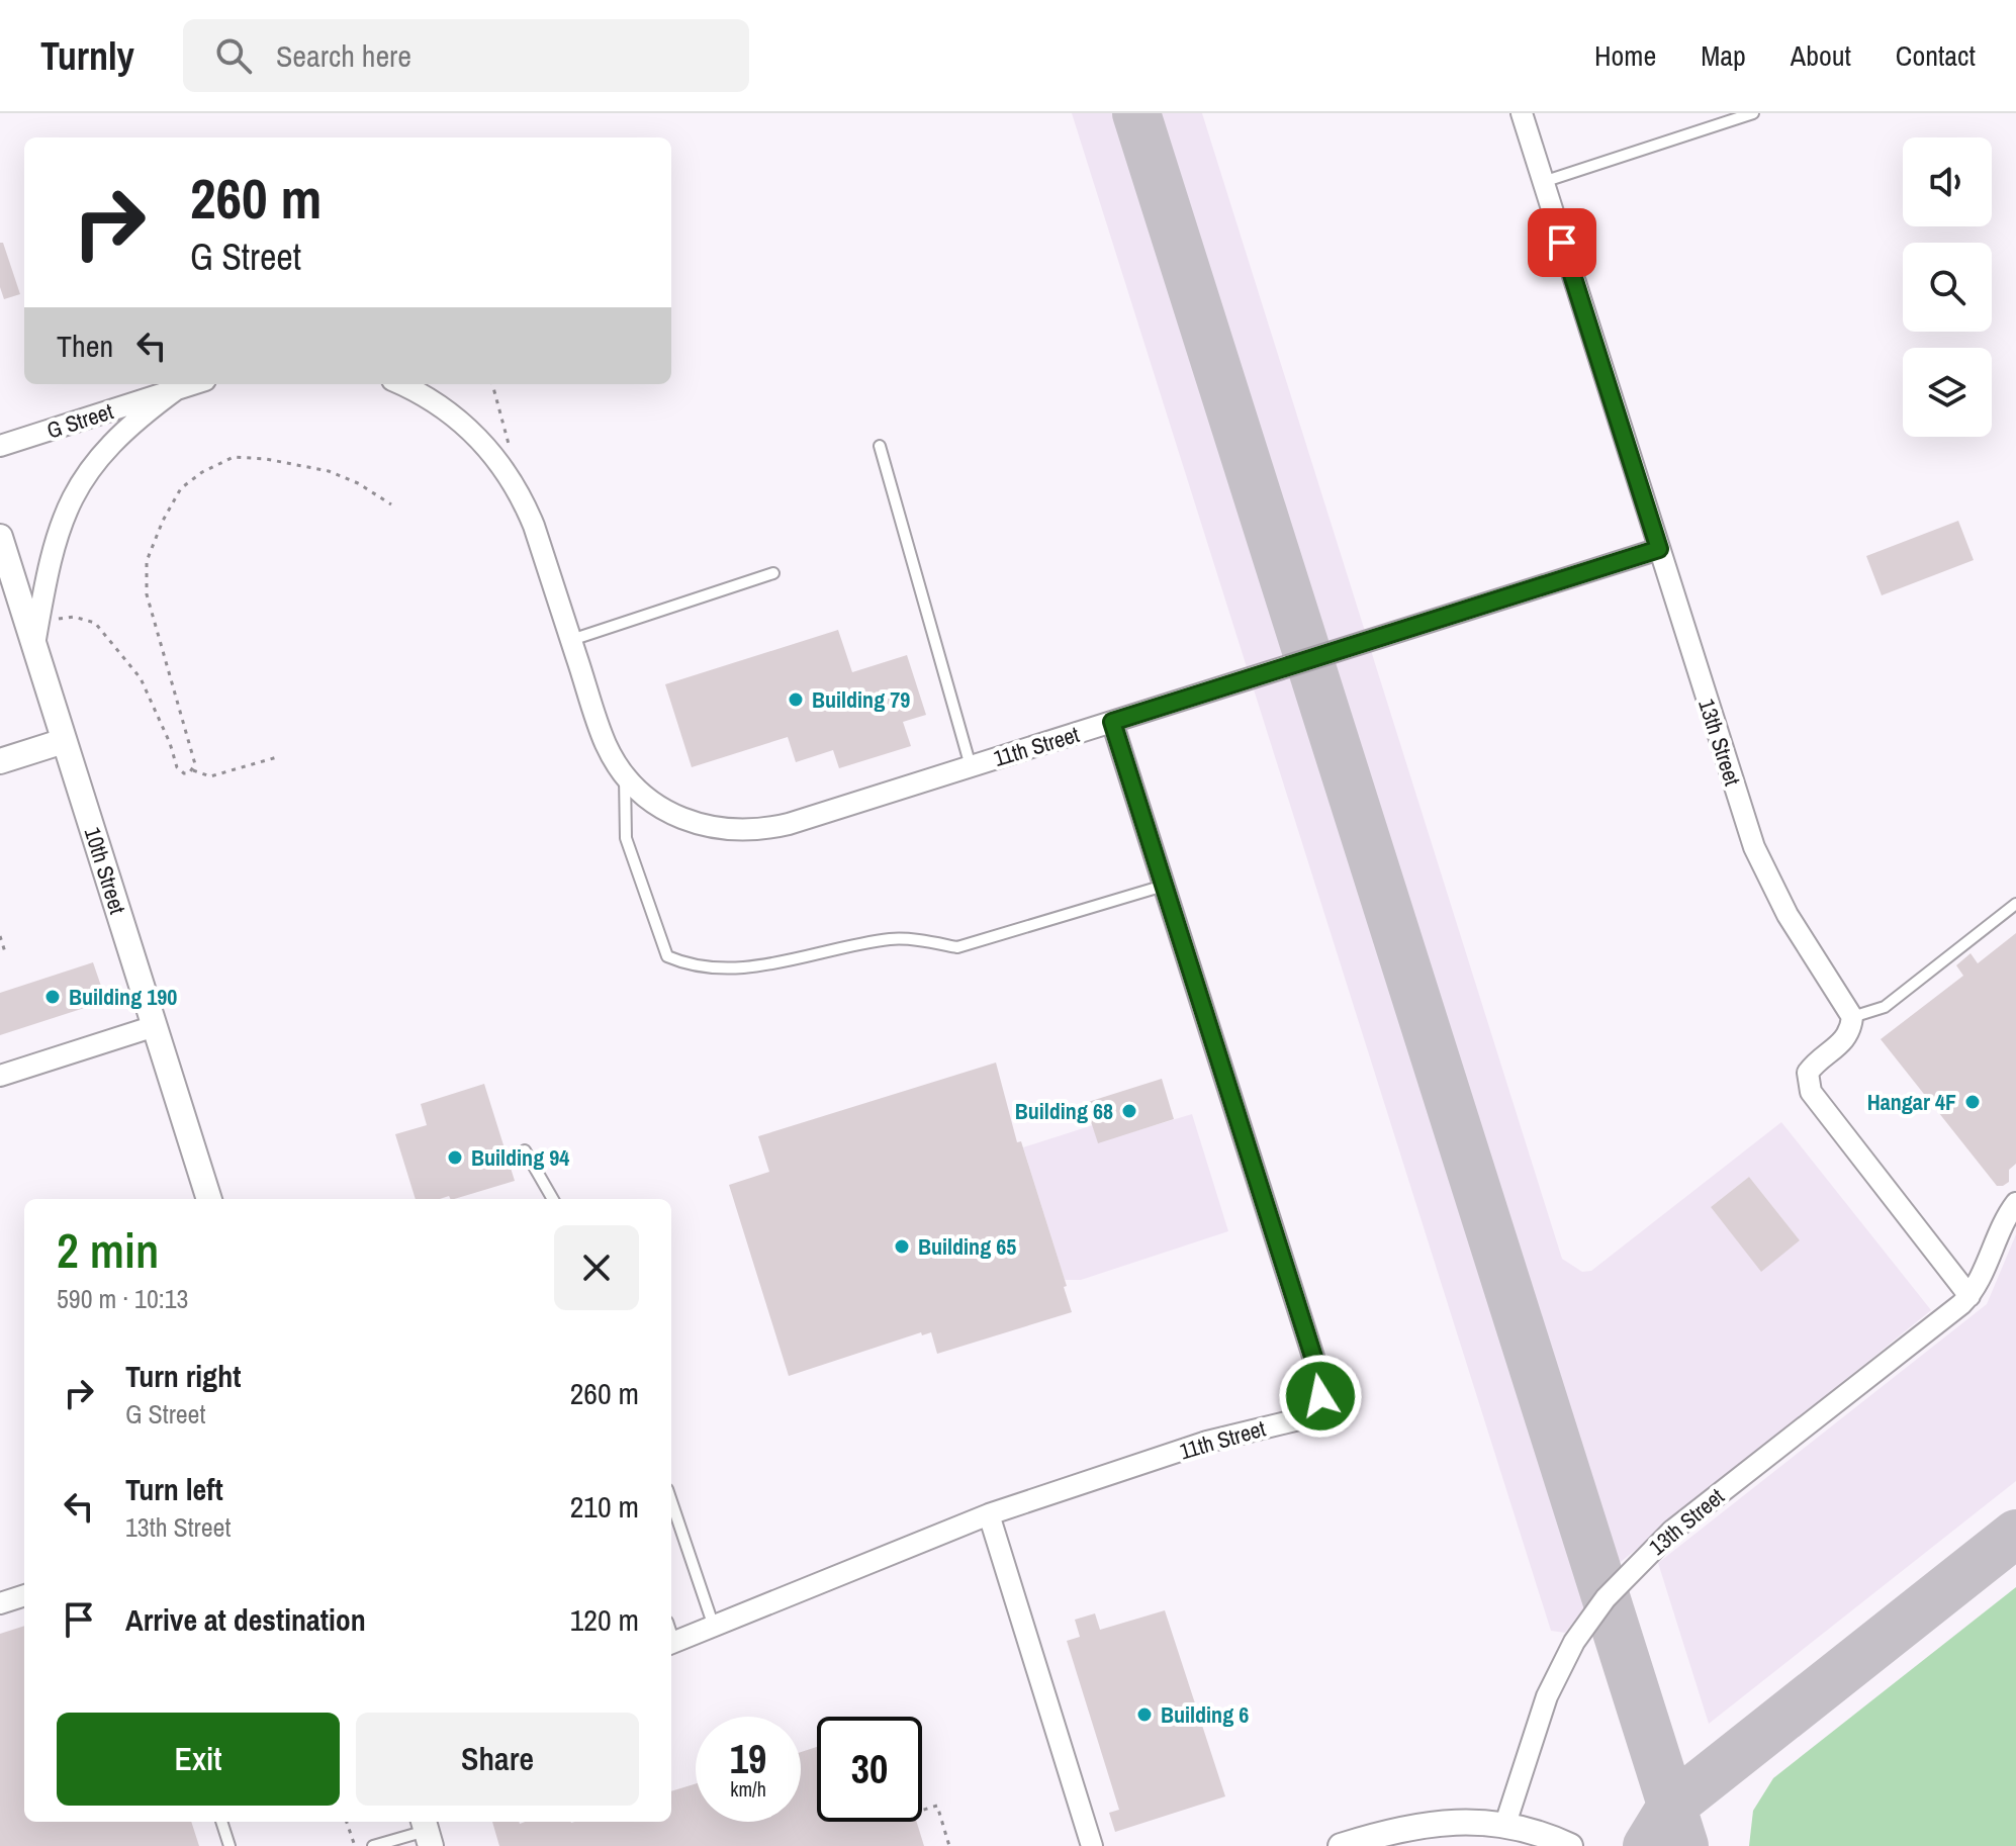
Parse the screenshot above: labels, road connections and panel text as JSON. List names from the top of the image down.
{
  "streets": {
    "street": [
      "G Street",
      "13th Street",
      "11th Street",
      "10th Street"
    ]
  },
  "places": [
    "Building 79",
    "Building 190",
    "Hangar 4F",
    "Building 68",
    "Building 94",
    "Building 65",
    "Building 6"
  ],
  "page": {
    "header": "Turnly",
    "search": "Search here",
    "nav": [
      "Home",
      "Map",
      "About",
      "Contact"
    ],
    "turn": ["260 m", "G Street"],
    "then": "Then",
    "heading": ["2 min", "590 m · 10:13"],
    "list": [
      {
        "name": "Turn right",
        "note": "G Street",
        "value": "260 m"
      },
      {
        "name": "Turn left",
        "note": "13th Street",
        "value": "210 m"
      },
      {
        "name": "Arrive at destination",
        "value": "120 m"
      }
    ],
    "buttons": ["Exit", "Share"],
    "speed": "19 km/h",
    "limit": "30"
  }
}
